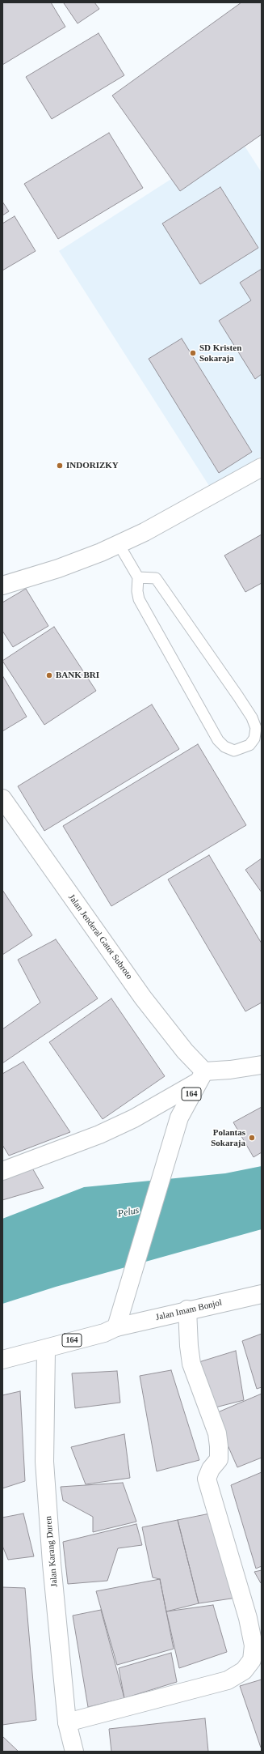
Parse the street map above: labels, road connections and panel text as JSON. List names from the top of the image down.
{
  "streets": {
    "main road": [
      "Jalan Jenderal Gatot Subroto",
      "164",
      "Jalan Imam Bonjol",
      "Jalan Karang Duren"
    ]
  },
  "crossings": [
    ["Jalan Jenderal Gatot Subroto", "164"],
    ["164", "Jalan Imam Bonjol"],
    ["164", "Jalan Karang Duren"]
  ],
  "water": ["Pelus"],
  "places": [
    "SD Kristen Sokaraja",
    "INDORIZKY",
    "BANK BRI",
    "Polantas Sokaraja"
  ]
}
